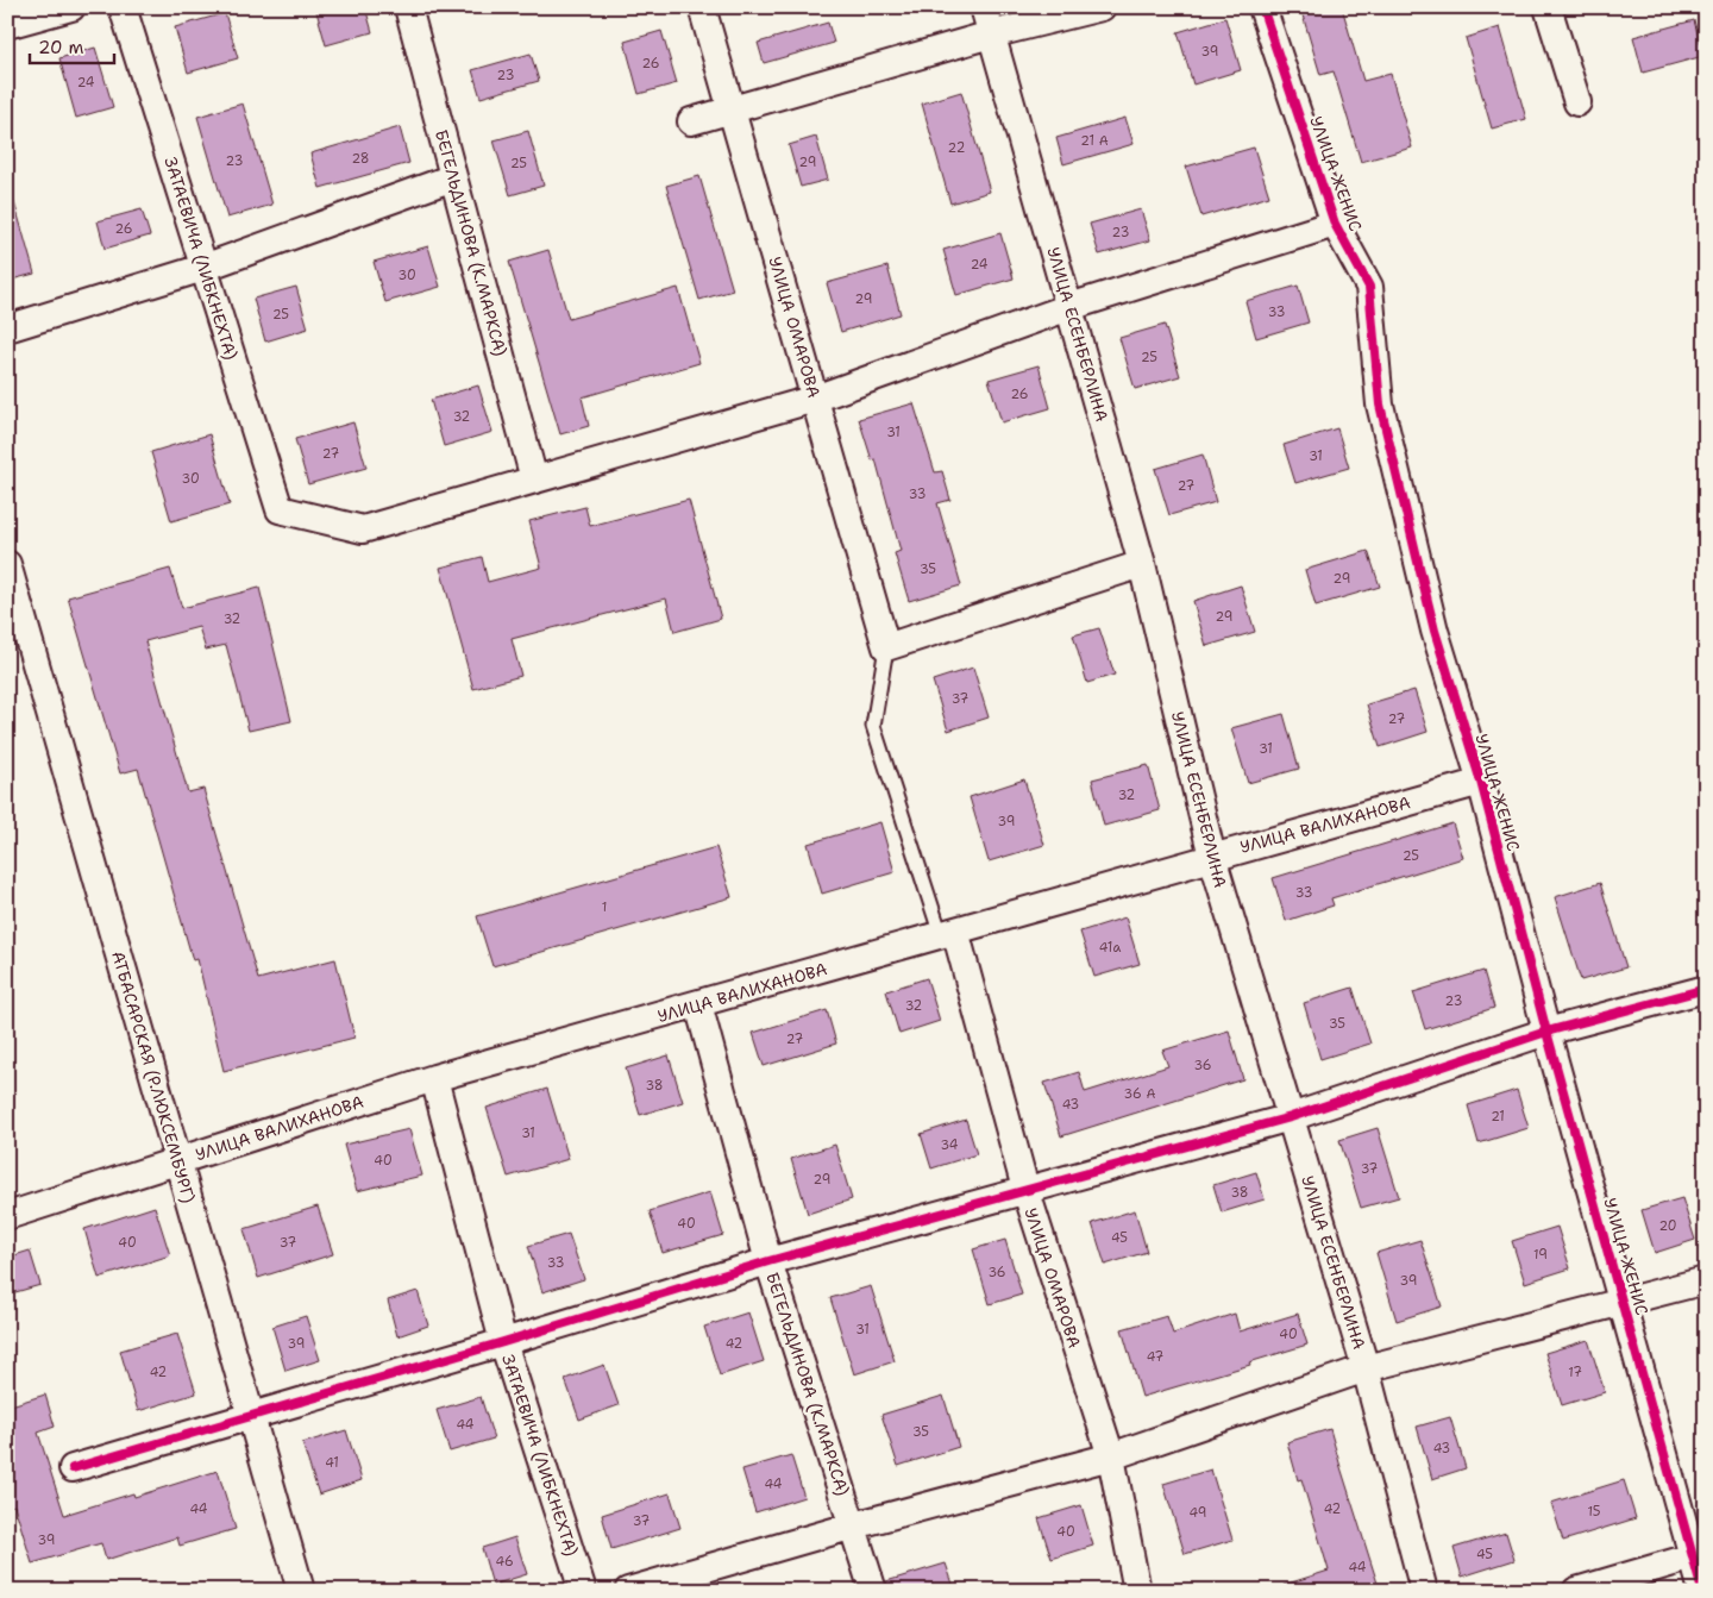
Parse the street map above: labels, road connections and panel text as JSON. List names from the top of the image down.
{
  "streets": {
    "street": [
      "УЛИЦА ЖЕНИС",
      "БЕГЕЛЬДИНОВА (К.МАРКСА)",
      "ЗАТАЕВИЧА (ЛИБКНЕХТА)",
      "УЛИЦА ОМАРОВА",
      "УЛИЦА ЕСЕНБЕРЛИНА",
      "УЛИЦА ВАЛИХАНОВА",
      "АТБАСАРСКАЯ (Р.ЛЮКСЕМБУРГ)"
    ]
  },
  "crossings": [
    ["УЛИЦА ЖЕНИС", "УЛИЦА ВАЛИХАНОВА"],
    ["БЕГЕЛЬДИНОВА (К.МАРКСА)", "ЗАТАЕВИЧА (ЛИБКНЕХТА)"],
    ["БЕГЕЛЬДИНОВА (К.МАРКСА)", "УЛИЦА ВАЛИХАНОВА"],
    ["ЗАТАЕВИЧА (ЛИБКНЕХТА)", "УЛИЦА ВАЛИХАНОВА"],
    ["УЛИЦА ОМАРОВА", "УЛИЦА ВАЛИХАНОВА"],
    ["УЛИЦА ЕСЕНБЕРЛИНА", "УЛИЦА ВАЛИХАНОВА"],
    ["УЛИЦА ВАЛИХАНОВА", "АТБАСАРСКАЯ (Р.ЛЮКСЕМБУРГ)"]
  ],
  "house_numbers": [
    "39",
    "26",
    "23",
    "24",
    "21 А",
    "22",
    "28",
    "23",
    "29",
    "25",
    "26",
    "23",
    "24",
    "30",
    "29",
    "33",
    "25",
    "25",
    "26",
    "32",
    "31",
    "27",
    "31",
    "30",
    "27",
    "33",
    "35",
    "29",
    "29",
    "32",
    "37",
    "27",
    "31",
    "32",
    "39",
    "25",
    "33",
    "1",
    "41а",
    "23",
    "32",
    "35",
    "27",
    "36",
    "38",
    "36 А",
    "43",
    "21",
    "31",
    "34",
    "40",
    "37",
    "29",
    "38",
    "40",
    "20",
    "45",
    "40",
    "37",
    "19",
    "33",
    "36",
    "39",
    "31",
    "40",
    "39",
    "42",
    "47",
    "42",
    "17",
    "44",
    "35",
    "43",
    "41",
    "44",
    "44",
    "42",
    "15",
    "49",
    "37",
    "40",
    "39",
    "45",
    "46",
    "44"
  ],
  "scale_bar": "20 m"
}
